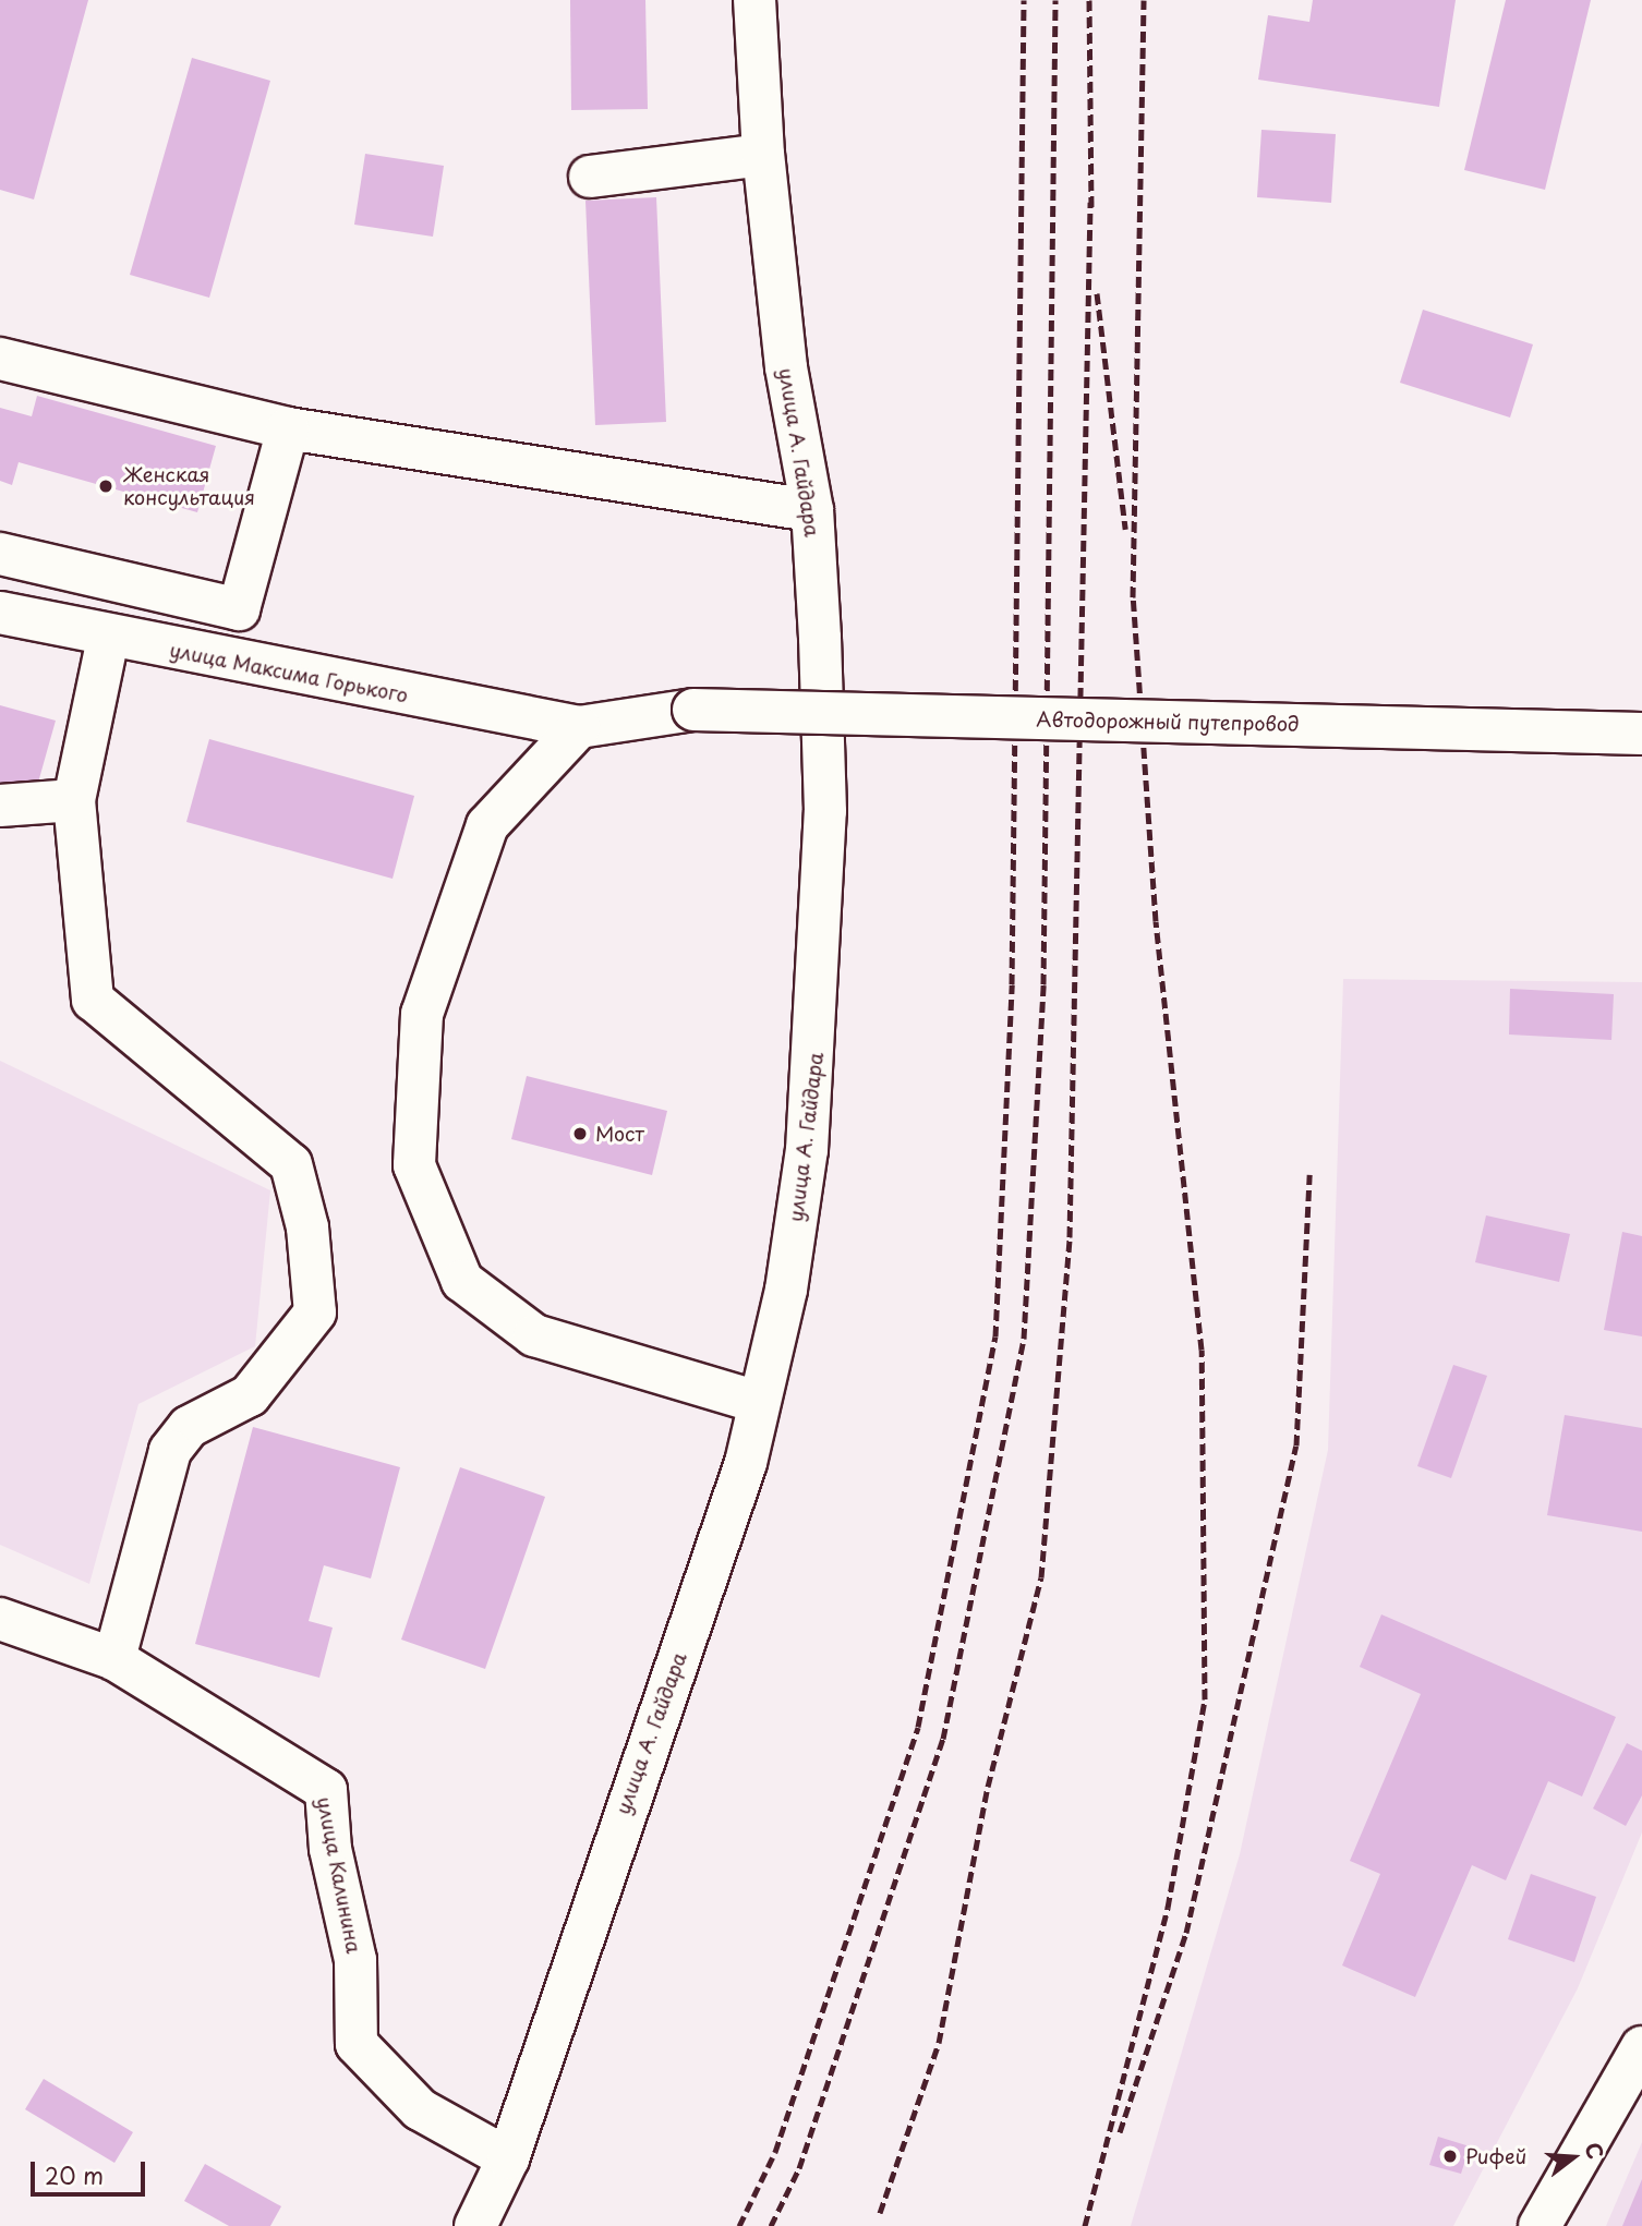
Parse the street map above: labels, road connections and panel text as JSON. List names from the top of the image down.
{
  "streets": {
    "street": [
      "улица А. Гайдара",
      "улица Максима Горького",
      "Автодорожный путепровод",
      "улица Калинина"
    ]
  },
  "crossings": [
    ["улица А. Гайдара", "улица Калинина"],
    ["улица Максима Горького", "Автодорожный путепровод"]
  ],
  "places": ["Женская консультация", "Мост", "Рифей"],
  "scale_bar": "20 m",
  "north": "right"
}
